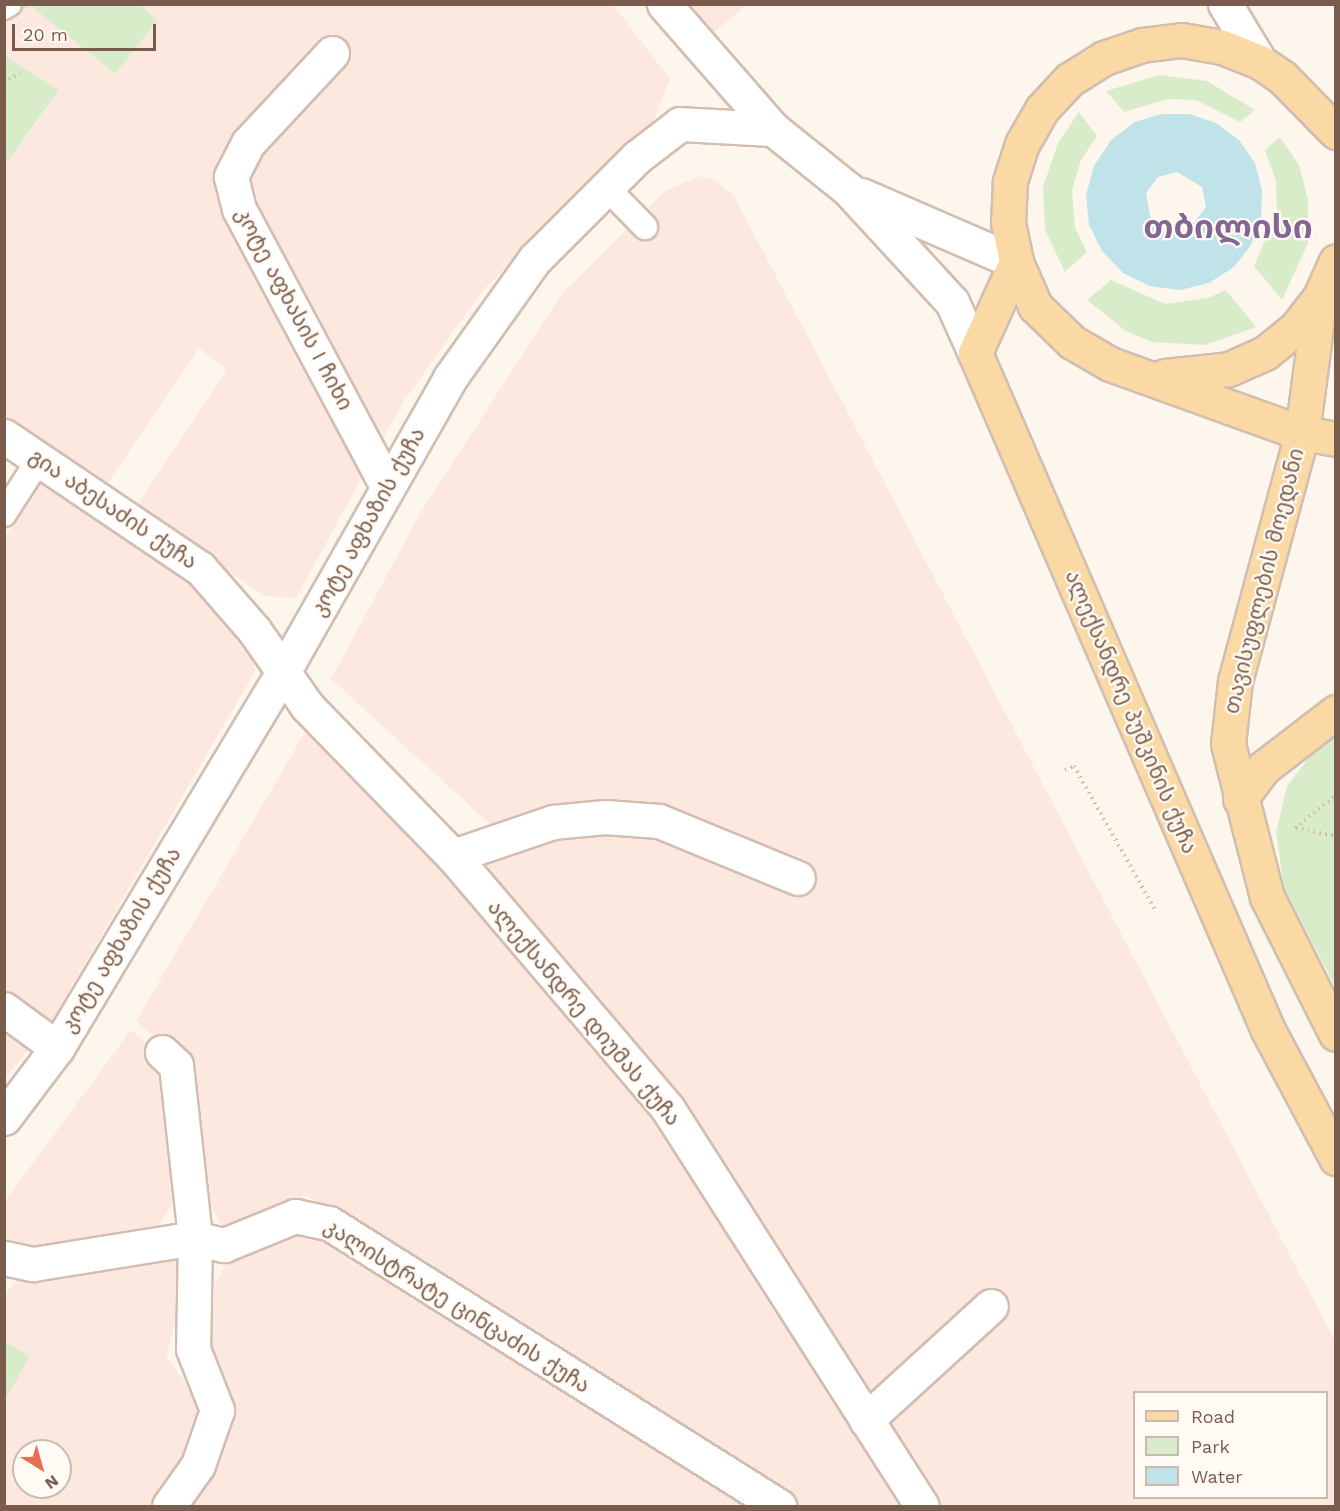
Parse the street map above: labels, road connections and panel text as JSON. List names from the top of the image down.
{
  "streets": {
    "main road": ["თავისუფლების მოედანი", "ალექსანდრე პუშკინის ქუჩა"],
    "street": [
      "კოტე აფხასის I ჩიხი",
      "გია აბესაძის ქუჩა",
      "კოტე აფხაზის ქუჩა",
      "ალექსანდრე დიუმას ქუჩა",
      "კალისტრატე ცინცაძის ქუჩა"
    ]
  },
  "crossings": [
    ["კოტე აფხასის I ჩიხი", "კოტე აფხაზის ქუჩა"],
    ["გია აბესაძის ქუჩა", "კოტე აფხაზის ქუჩა"],
    ["გია აბესაძის ქუჩა", "ალექსანდრე დიუმას ქუჩა"],
    ["კოტე აფხაზის ქუჩა", "ალექსანდრე დიუმას ქუჩა"]
  ],
  "districts": ["თბილისი"],
  "legend": ["Road", "Park", "Water"],
  "scale_bar": "20 m",
  "north": "bottom right"
}
